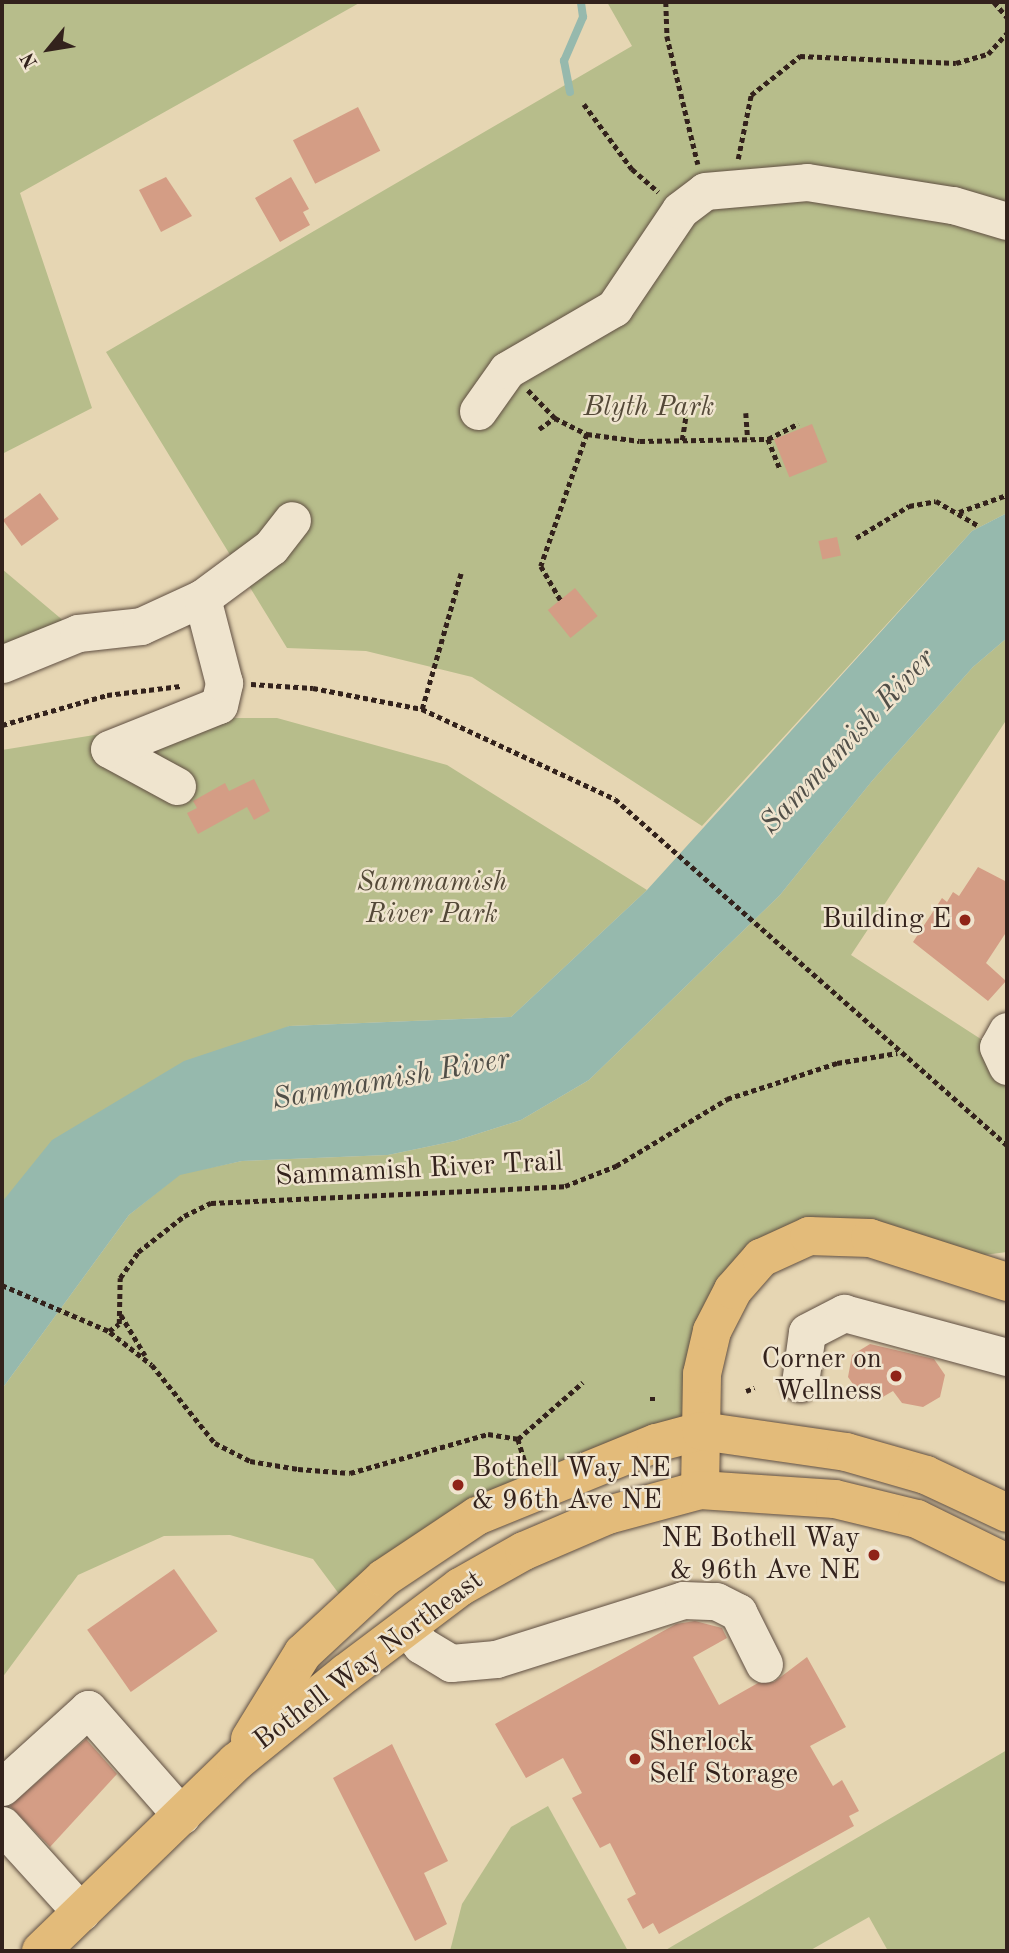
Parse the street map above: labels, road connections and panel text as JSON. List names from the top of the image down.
{
  "streets": {
    "main road": ["Bothell Way Northeast"],
    "path": ["Sammamish River Trail"]
  },
  "water": ["Sammamish River"],
  "parks": ["Blyth Park", "Sammamish River Park"],
  "places": [
    "Building E",
    "Corner on Wellness",
    "Bothell Way NE & 96th Ave NE",
    "NE Bothell Way & 96th Ave NE",
    "Sherlock Self Storage"
  ],
  "north": "bottom left"
}
